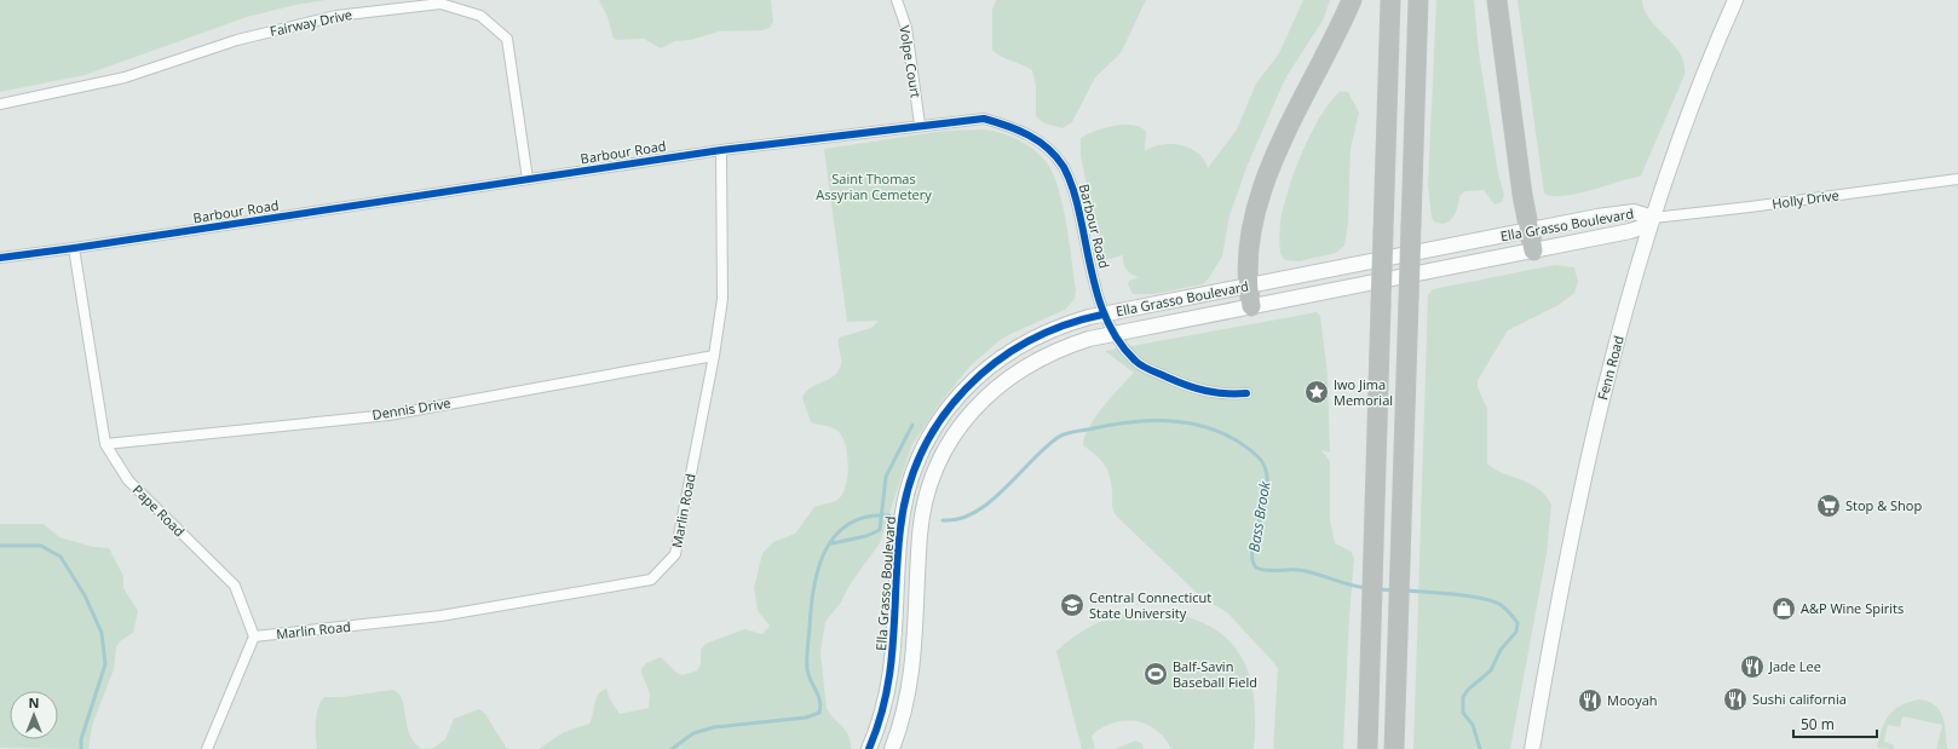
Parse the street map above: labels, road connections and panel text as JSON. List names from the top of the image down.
{
  "streets": {
    "main road": ["Ella Grasso Boulevard", "Fenn Road"],
    "street": [
      "Fairway Drive",
      "Volpe Court",
      "Barbour Road",
      "Holly Drive",
      "Dennis Drive",
      "Pape Road",
      "Marlin Road"
    ]
  },
  "crossings": [
    ["Fairway Drive", "Barbour Road"],
    ["Volpe Court", "Barbour Road"],
    ["Barbour Road", "Ella Grasso Boulevard"],
    ["Barbour Road", "Pape Road"],
    ["Barbour Road", "Marlin Road"],
    ["Holly Drive", "Ella Grasso Boulevard"],
    ["Holly Drive", "Fenn Road"],
    ["Ella Grasso Boulevard", "Fenn Road"],
    ["Dennis Drive", "Pape Road"],
    ["Dennis Drive", "Marlin Road"],
    ["Pape Road", "Marlin Road"]
  ],
  "water": ["Bass Brook"],
  "parks": ["Saint Thomas Assyrian Cemetery"],
  "places": {
    "place": ["Iwo Jima Memorial"],
    "supermarket": ["Stop & Shop"],
    "school or university": ["Central Connecticut State University"],
    "shop": ["A&P Wine Spirits"],
    "restaurant": ["Jade Lee", "Sushi california", "Mooyah"],
    "sports": ["Balf-Savin Baseball Field"]
  },
  "scale_bar": "50 m",
  "north": "top"
}
